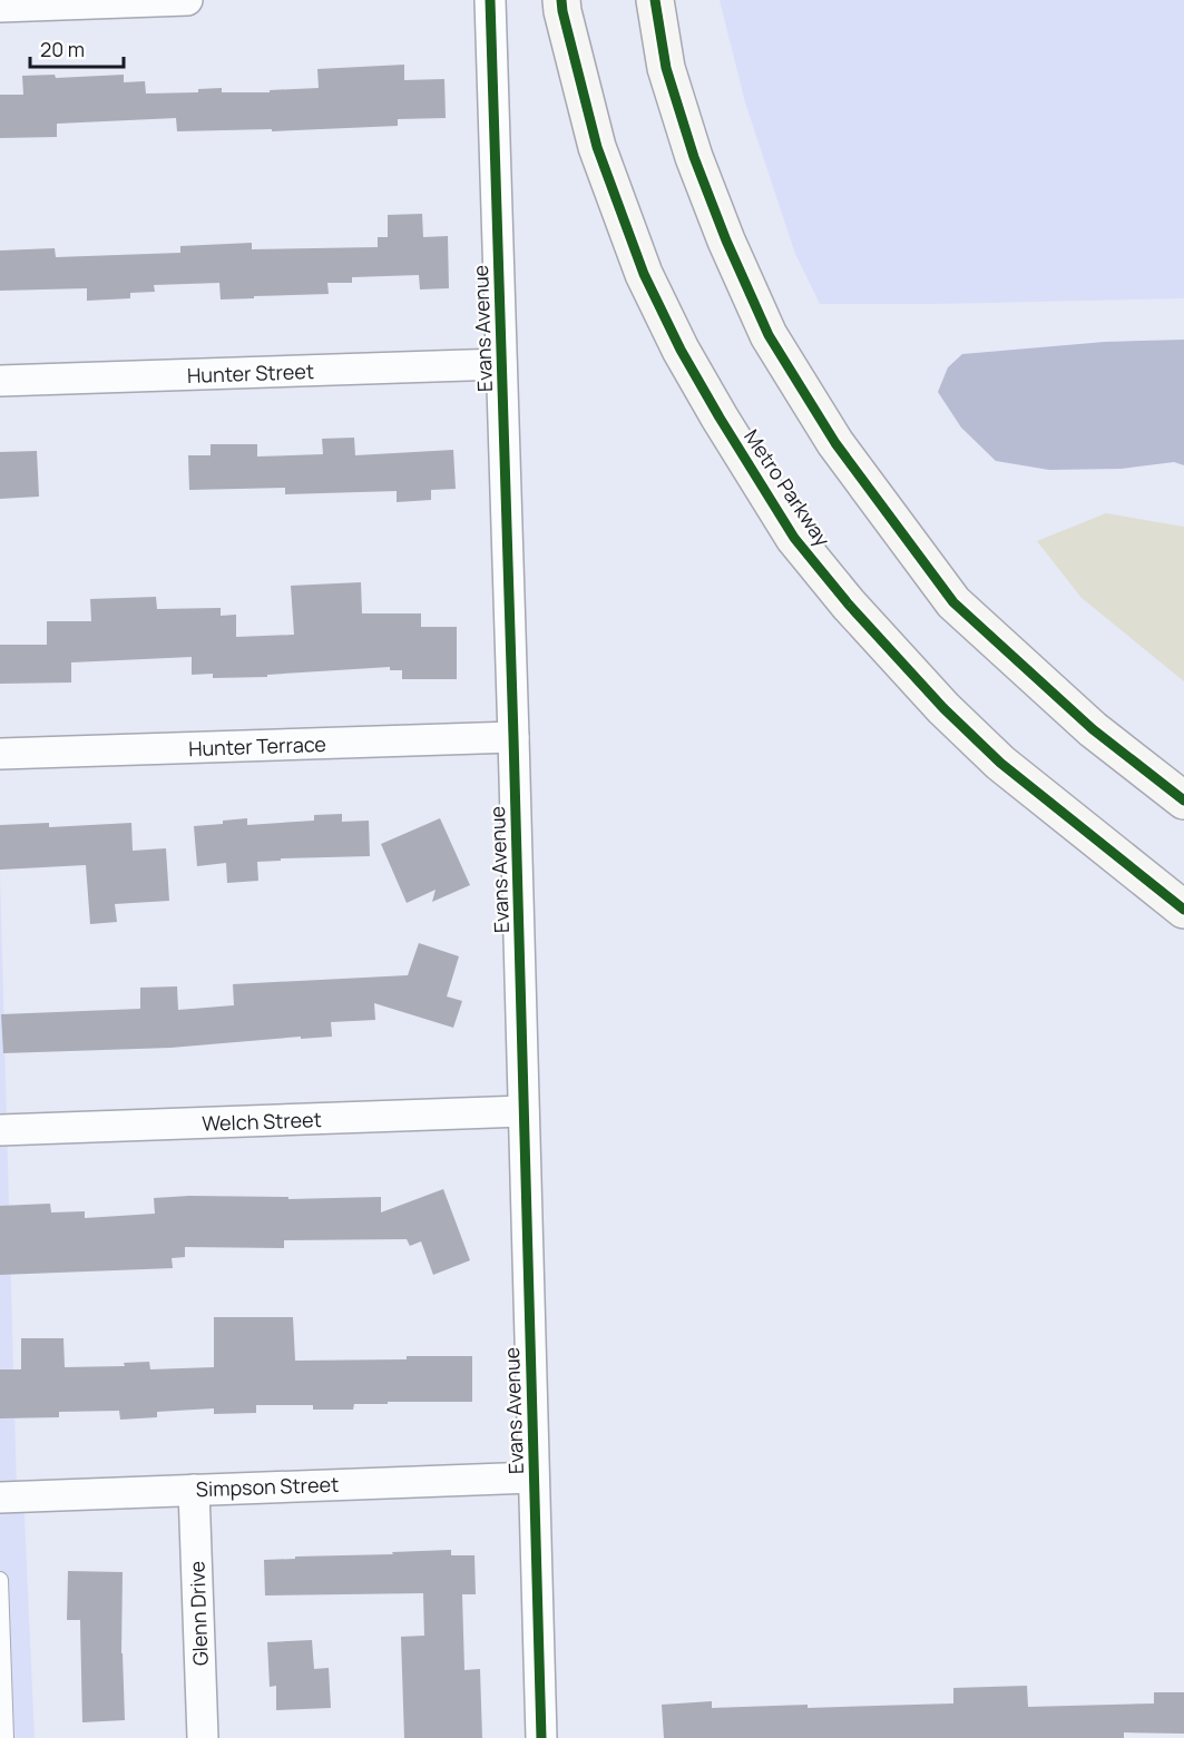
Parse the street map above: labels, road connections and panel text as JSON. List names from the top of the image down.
{
  "streets": {
    "main road": ["Metro Parkway"],
    "street": [
      "Evans Avenue",
      "Hunter Street",
      "Hunter Terrace",
      "Welch Street",
      "Simpson Street",
      "Glenn Drive"
    ]
  },
  "crossings": [
    ["Evans Avenue", "Hunter Street"],
    ["Evans Avenue", "Hunter Terrace"],
    ["Evans Avenue", "Welch Street"],
    ["Evans Avenue", "Simpson Street"],
    ["Simpson Street", "Glenn Drive"]
  ],
  "scale_bar": "20 m"
}
